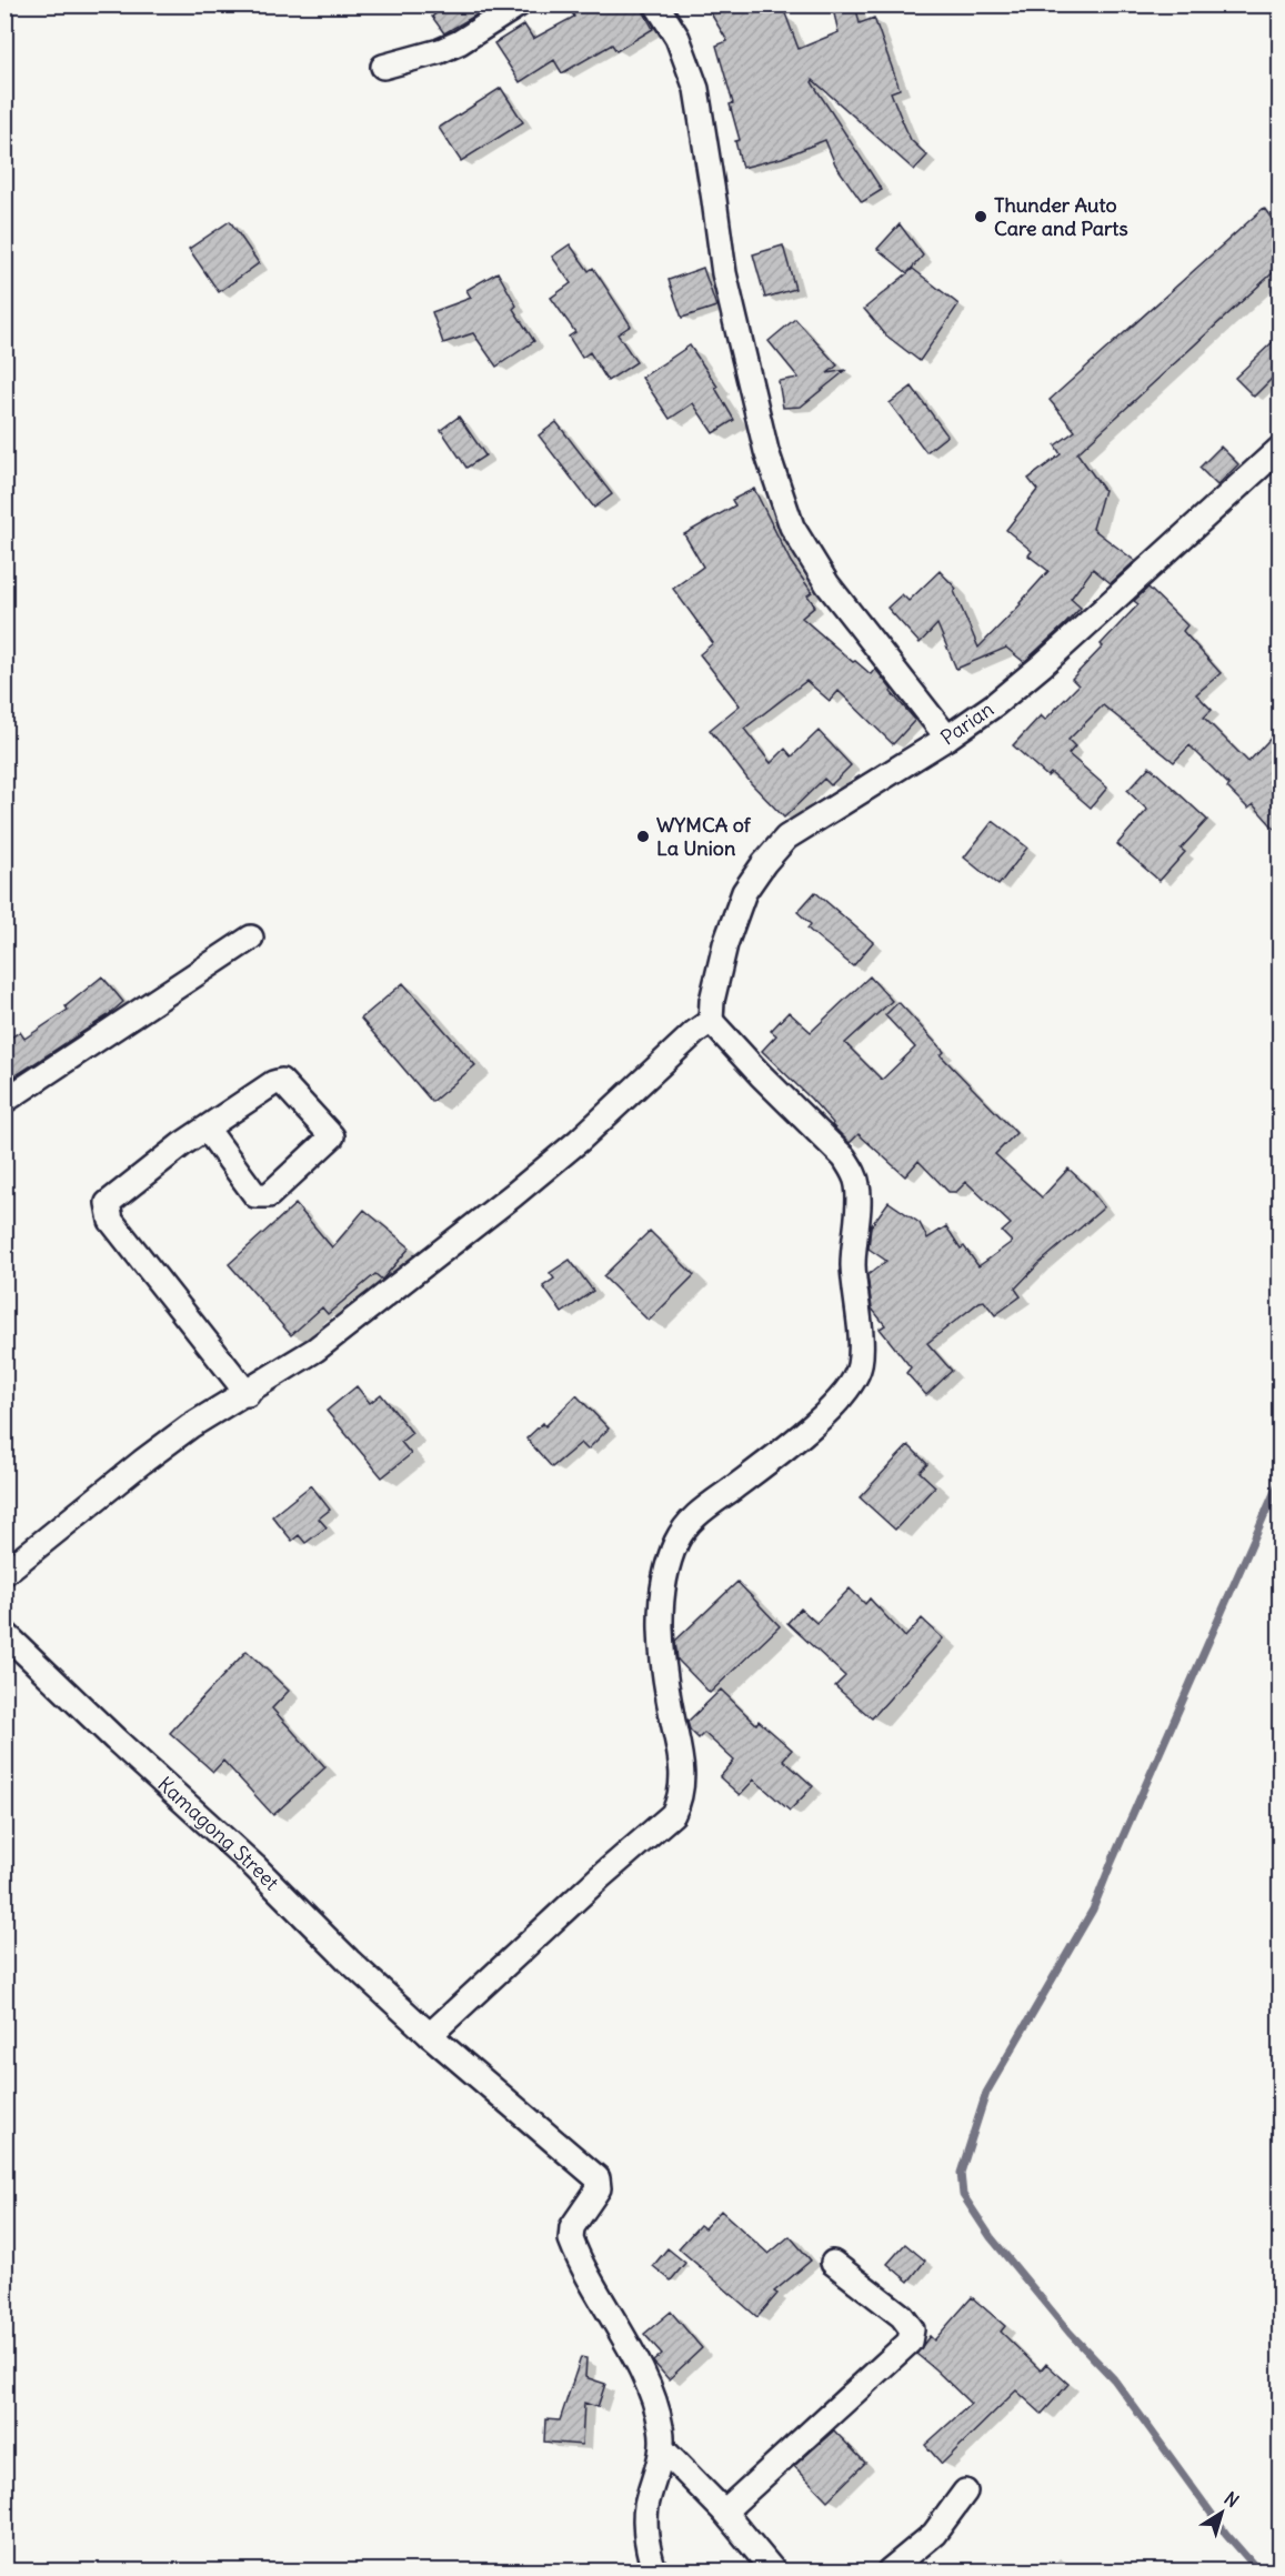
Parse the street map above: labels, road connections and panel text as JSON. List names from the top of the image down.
{
  "streets": {
    "street": ["Parian", "Kamagong Street"]
  },
  "places": ["Thunder Auto Care and Parts", "WYMCA of La Union"],
  "north": "top right"
}
